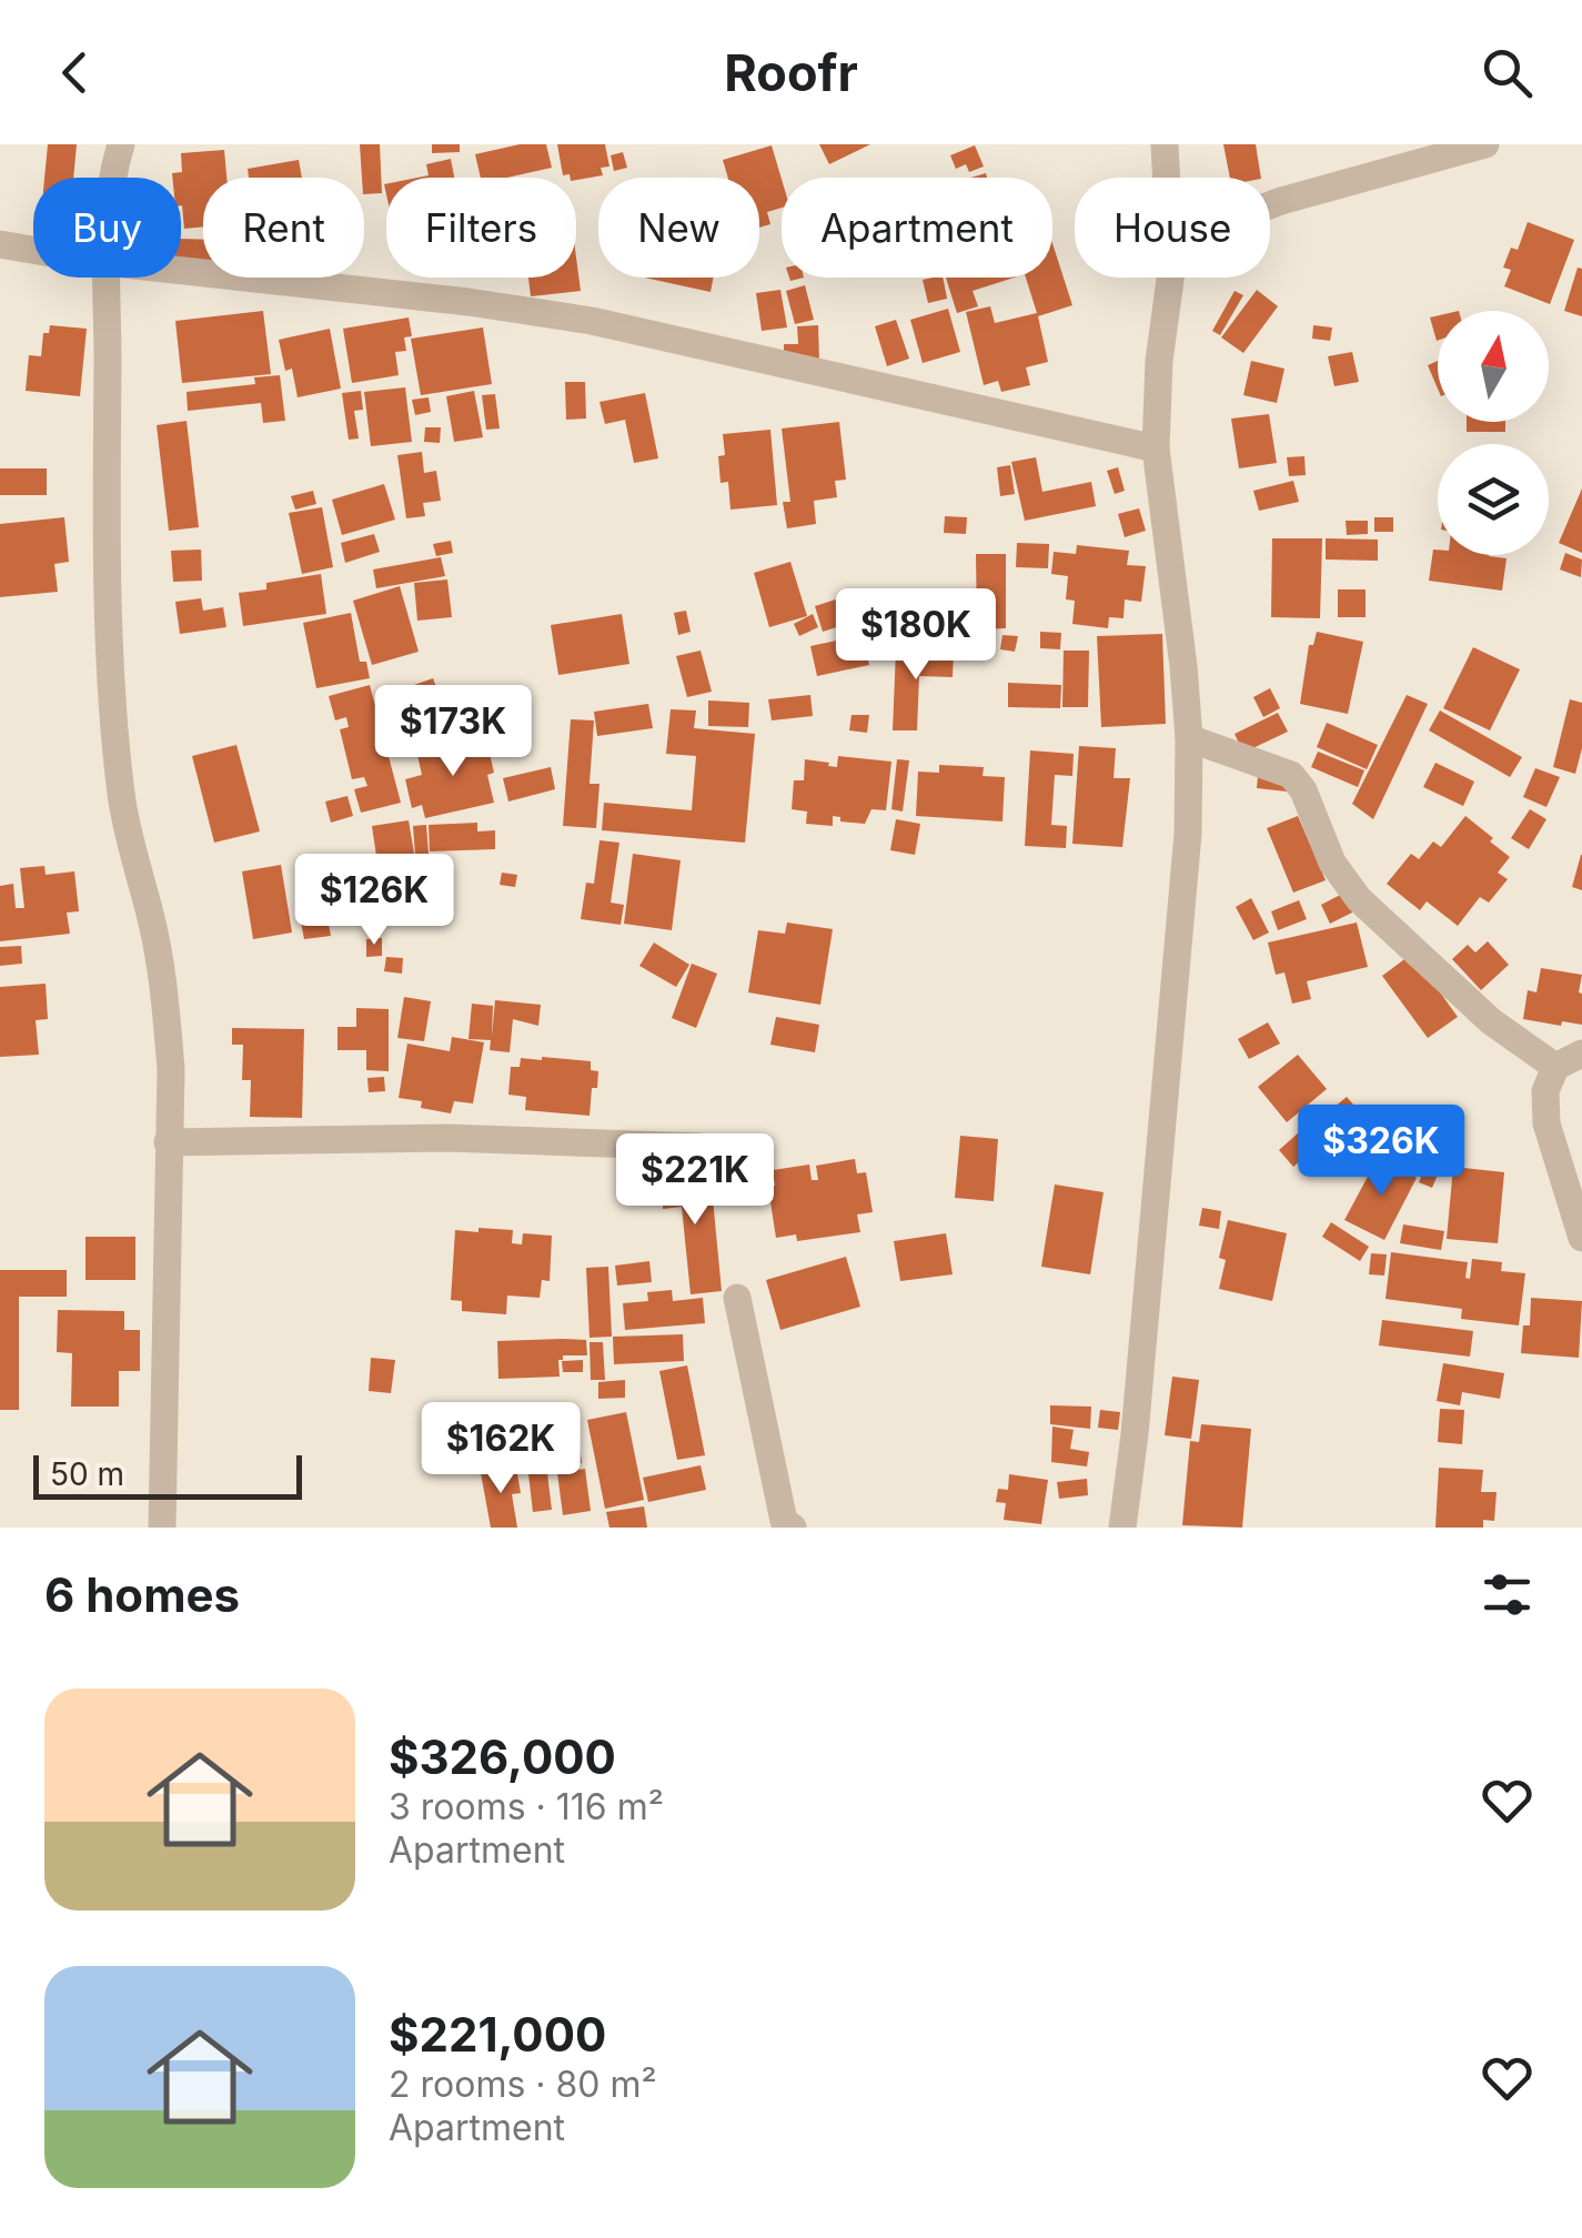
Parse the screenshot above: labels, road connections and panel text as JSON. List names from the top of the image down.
{
  "scale_bar": "50 m",
  "north": "top",
  "page": {
    "header": "Roofr",
    "chip": [
      "Buy",
      "Rent",
      "Filters",
      "New",
      "Apartment",
      "House"
    ],
    "price": [
      "$180K",
      "$173K",
      "$126K",
      "$326K",
      "$221K",
      "$162K"
    ],
    "scale": "50 m",
    "heading": "6 homes",
    "list": [
      {
        "name": "$326,000",
        "note": "3 rooms · 116 m² · Apartment"
      },
      {
        "name": "$221,000",
        "note": "2 rooms · 80 m² · Apartment"
      }
    ]
  }
}
